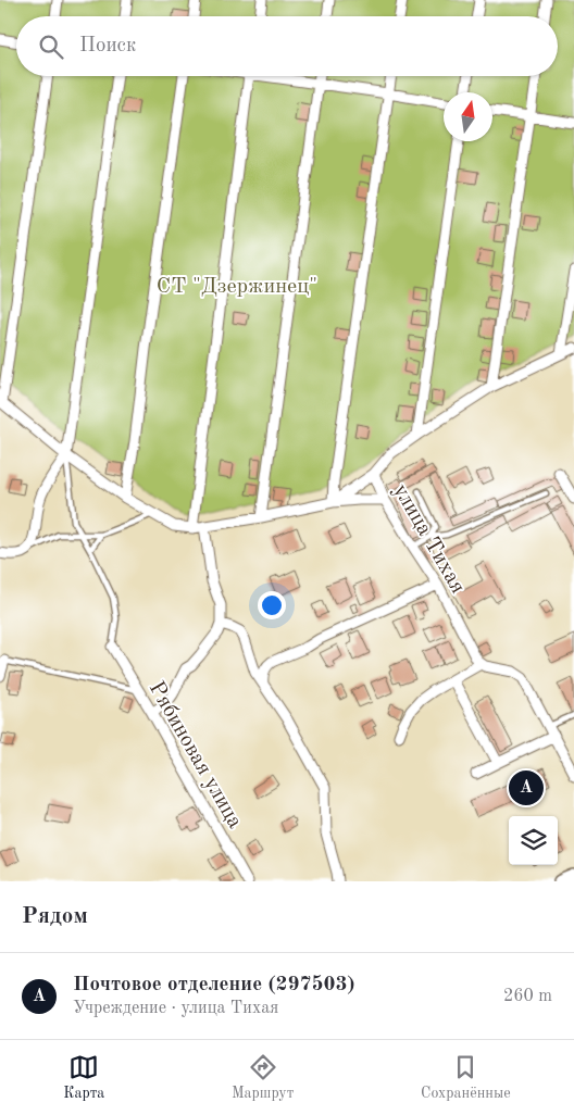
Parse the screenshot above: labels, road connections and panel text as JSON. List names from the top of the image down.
{
  "streets": {
    "street": ["улица Тихая", "Рябиновая улица"]
  },
  "parks": ["СТ \"Дзержинец\""],
  "north": "top",
  "page": {
    "search": "Поиск",
    "pins": "A",
    "heading": "Рядом",
    "list": [
      {
        "mark": "A",
        "name": "Почтовое отделение (297503)",
        "note": "Учреждение · улица Тихая",
        "value": "260 m"
      }
    ],
    "nav": ["Карта", "Маршрут", "Сохранённые"]
  }
}
